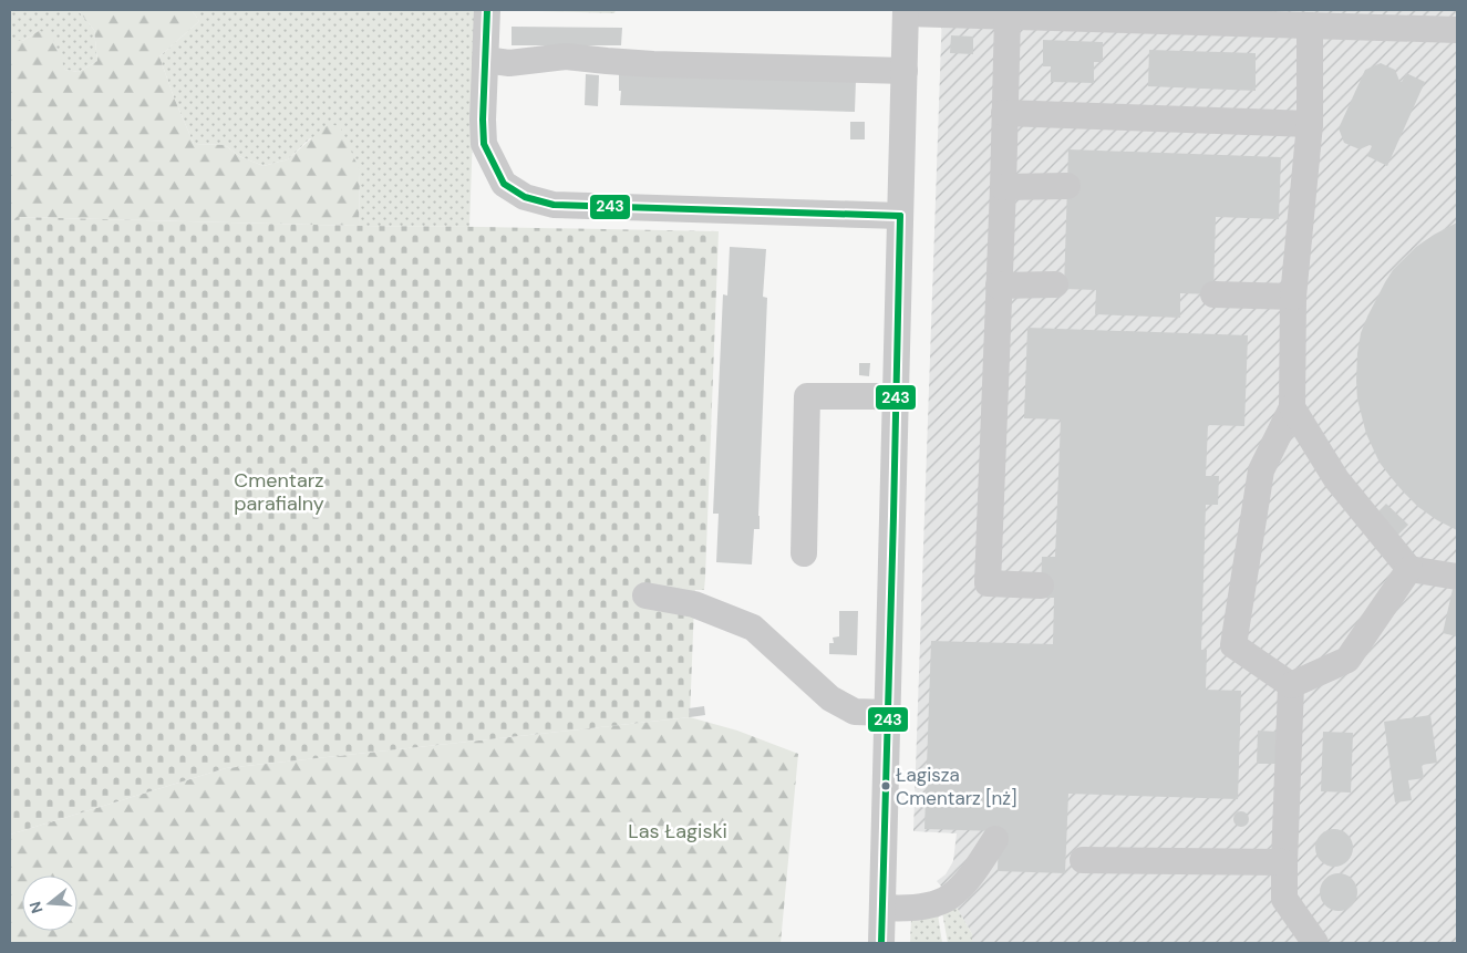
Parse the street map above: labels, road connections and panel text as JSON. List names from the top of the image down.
{
  "parks": ["Cmentarz parafialny", "Las Łagiski"],
  "places": ["Łagisza Cmentarz [nż]"],
  "lines": ["transit line 243"],
  "north": "left"
}
